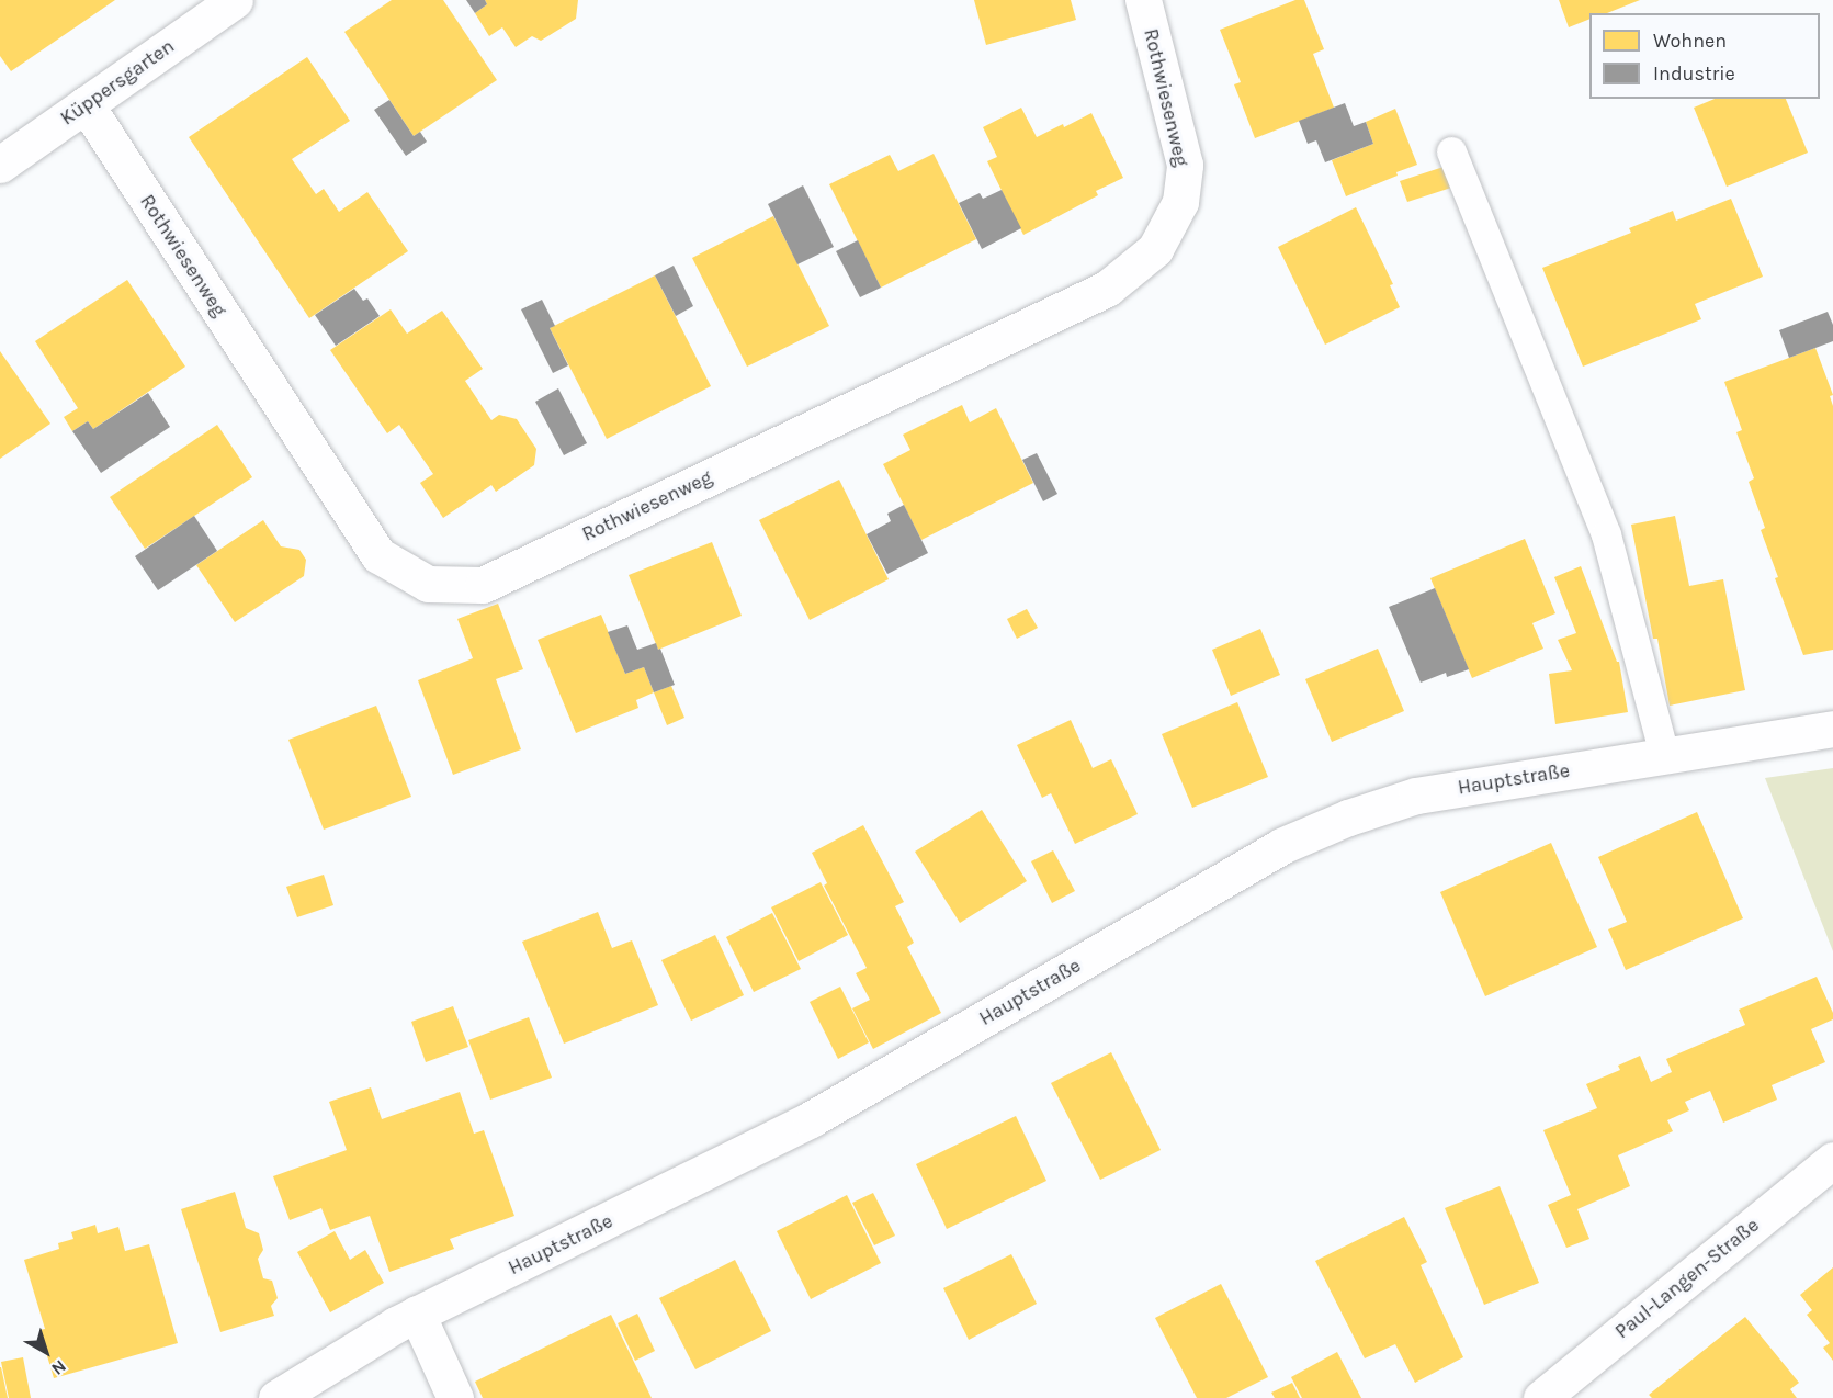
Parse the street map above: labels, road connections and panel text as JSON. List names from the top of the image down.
{
  "streets": {
    "street": [
      "Küppersgarten",
      "Rothwiesenweg",
      "Hauptstraße",
      "Paul-Langen-Straße"
    ]
  },
  "crossings": [
    ["Küppersgarten", "Rothwiesenweg"]
  ],
  "legend": ["Wohnen", "Industrie"],
  "north": "bottom right"
}
